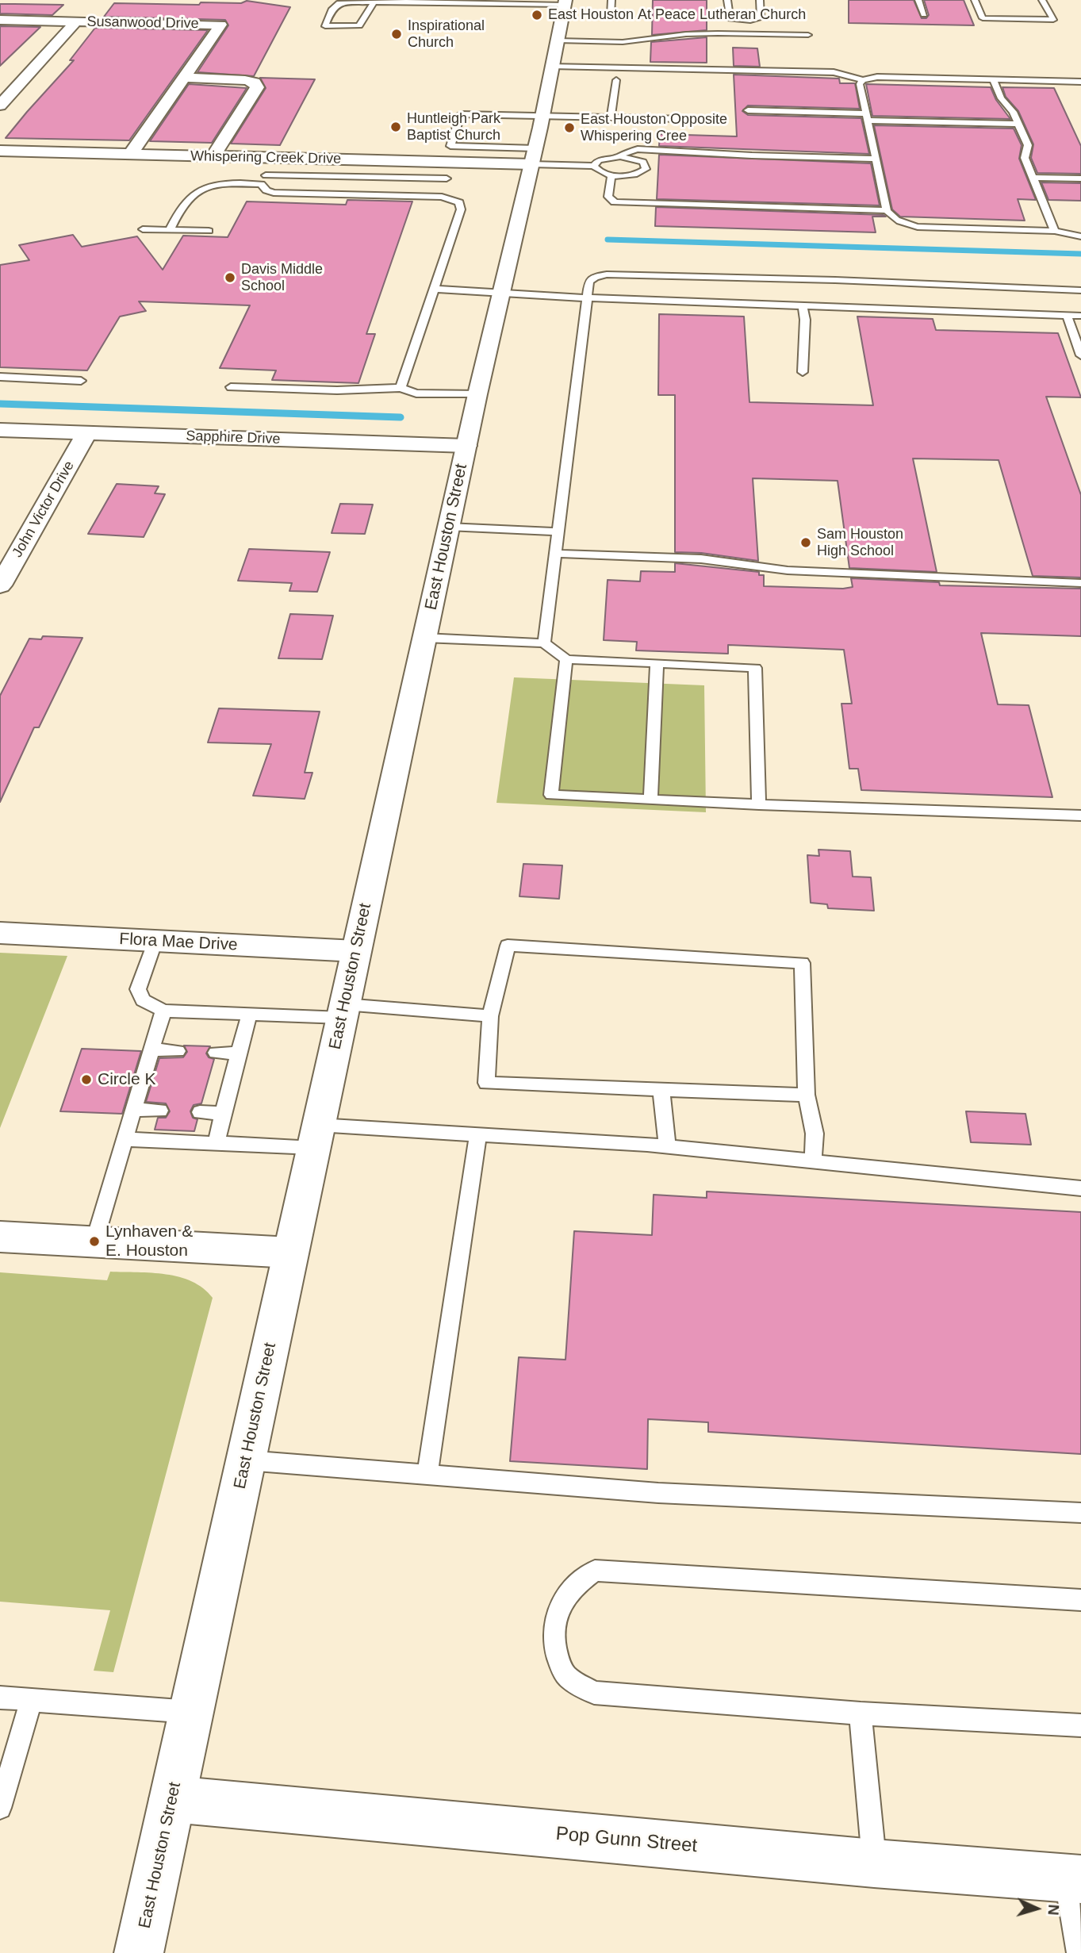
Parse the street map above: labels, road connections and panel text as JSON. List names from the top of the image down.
{
  "streets": {
    "street": [
      "Susanwood Drive",
      "Whispering Creek Drive",
      "Sapphire Drive",
      "John Victor Drive",
      "East Houston Street",
      "Flora Mae Drive",
      "Pop Gunn Street"
    ]
  },
  "crossings": [
    ["Susanwood Drive", "Whispering Creek Drive"],
    ["Whispering Creek Drive", "East Houston Street"],
    ["Sapphire Drive", "John Victor Drive"],
    ["Sapphire Drive", "East Houston Street"],
    ["East Houston Street", "Flora Mae Drive"],
    ["East Houston Street", "Pop Gunn Street"]
  ],
  "places": [
    "East Houston At Peace Lutheran Church",
    "Inspirational Church",
    "Huntleigh Park Baptist Church",
    "East Houston Opposite Whispering Cree",
    "Davis Middle School",
    "Sam Houston High School",
    "Circle K",
    "Lynhaven & E. Houston"
  ],
  "north": "right"
}
